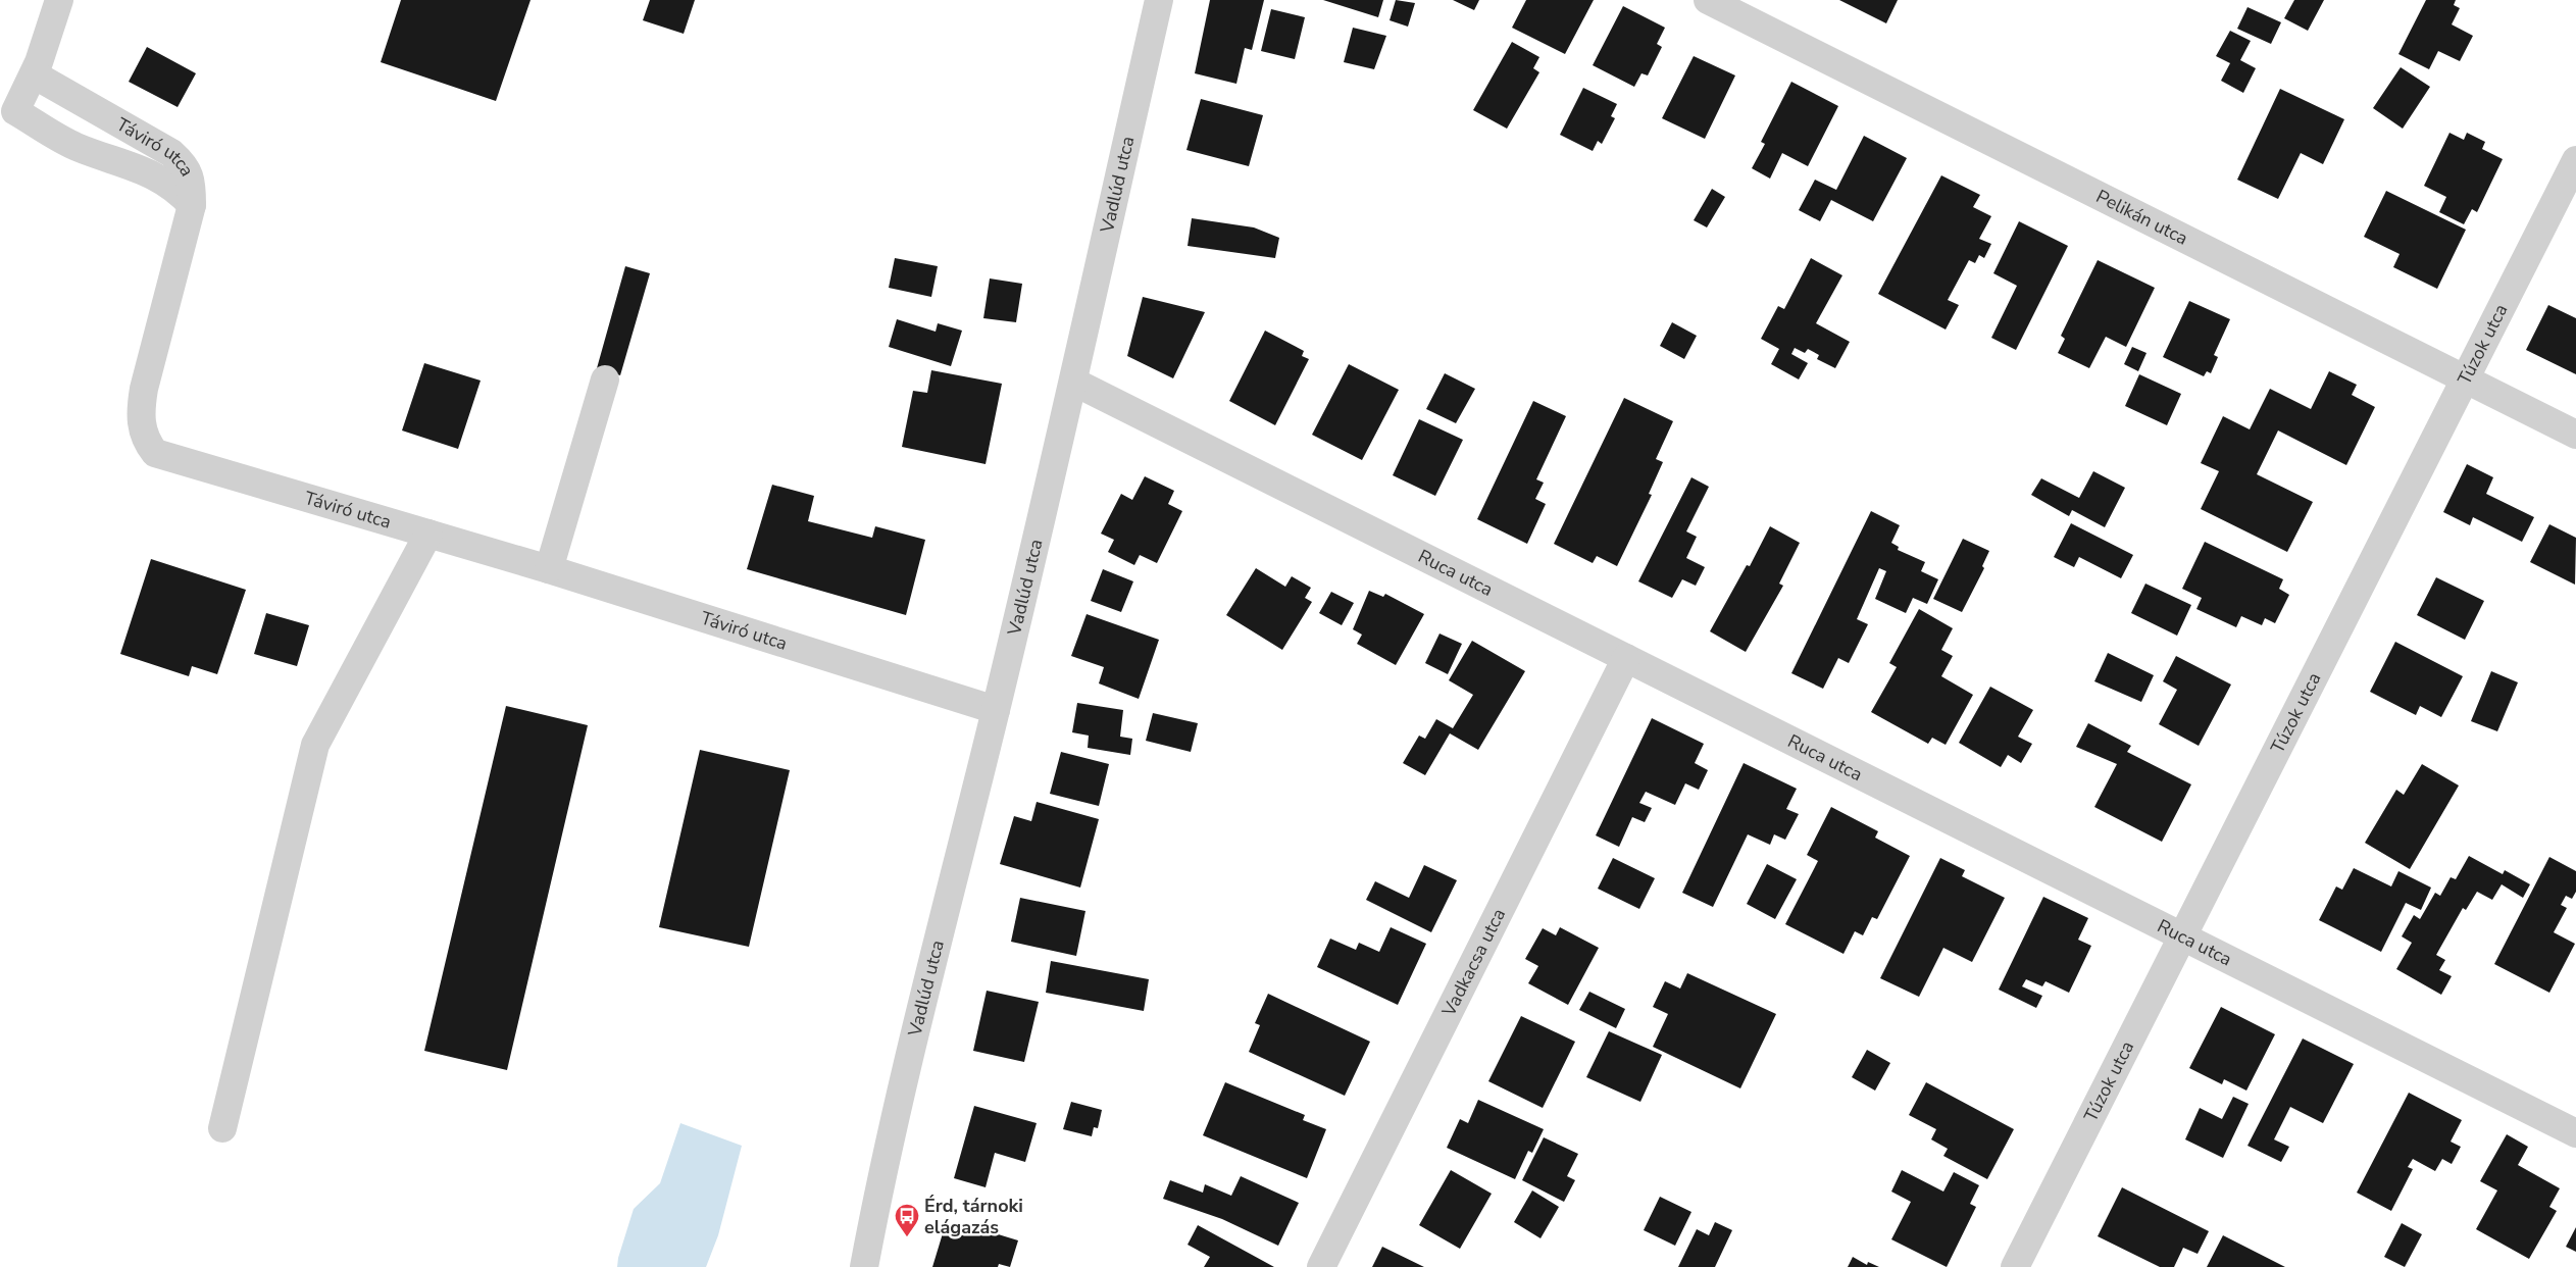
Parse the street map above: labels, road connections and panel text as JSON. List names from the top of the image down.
{
  "streets": {
    "street": [
      "Táviró utca",
      "Vadlúd utca",
      "Pelikán utca",
      "Túzok utca",
      "Ruca utca",
      "Vadkacsa utca"
    ]
  },
  "crossings": [
    ["Táviró utca", "Vadlúd utca"],
    ["Vadlúd utca", "Ruca utca"],
    ["Pelikán utca", "Túzok utca"],
    ["Túzok utca", "Ruca utca"],
    ["Ruca utca", "Vadkacsa utca"]
  ],
  "places": {
    "bus stop": ["Érd, tárnoki elágazás"]
  }
}
